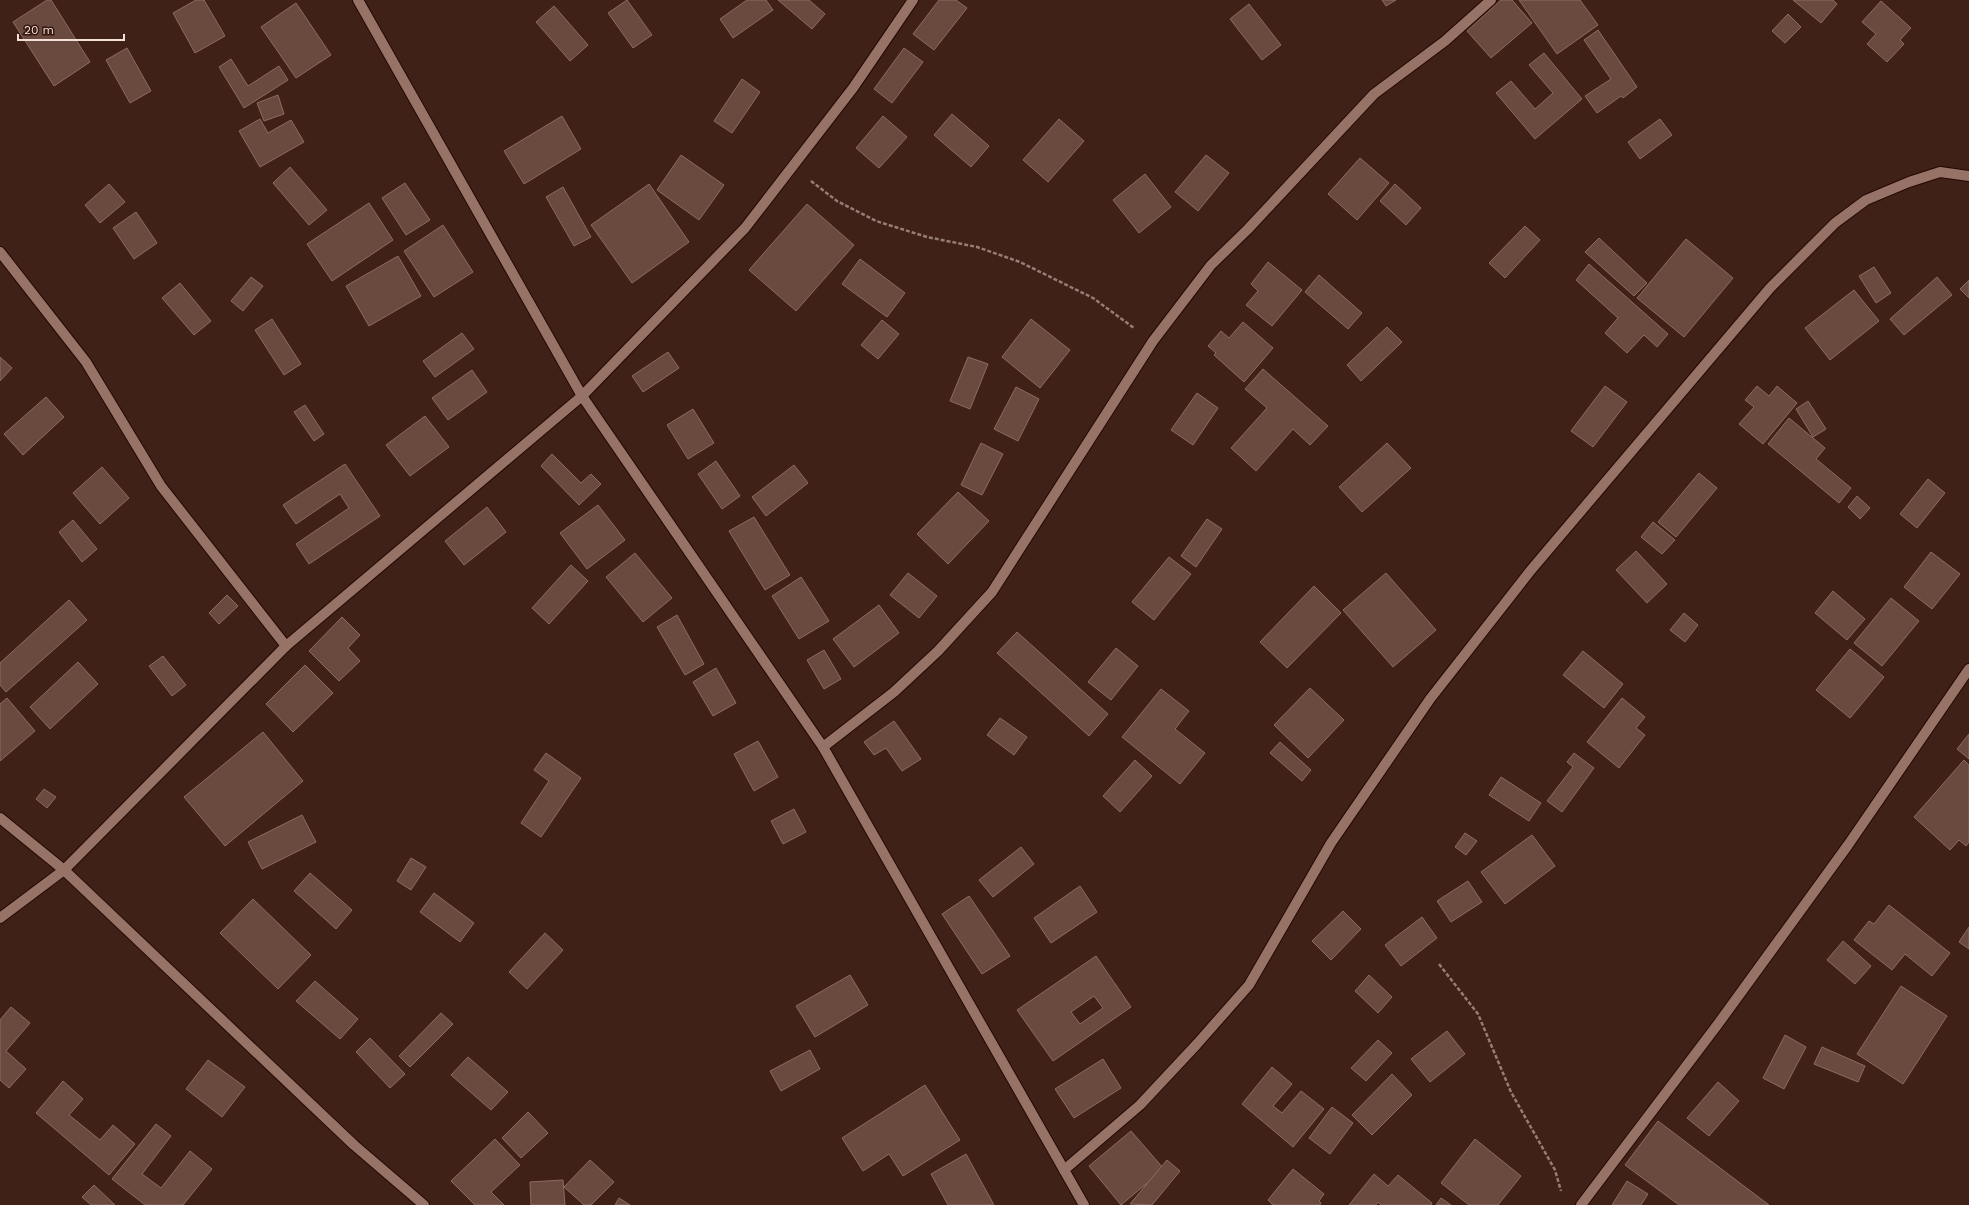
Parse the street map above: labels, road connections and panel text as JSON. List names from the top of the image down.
{
  "scale_bar": "20 m"
}
